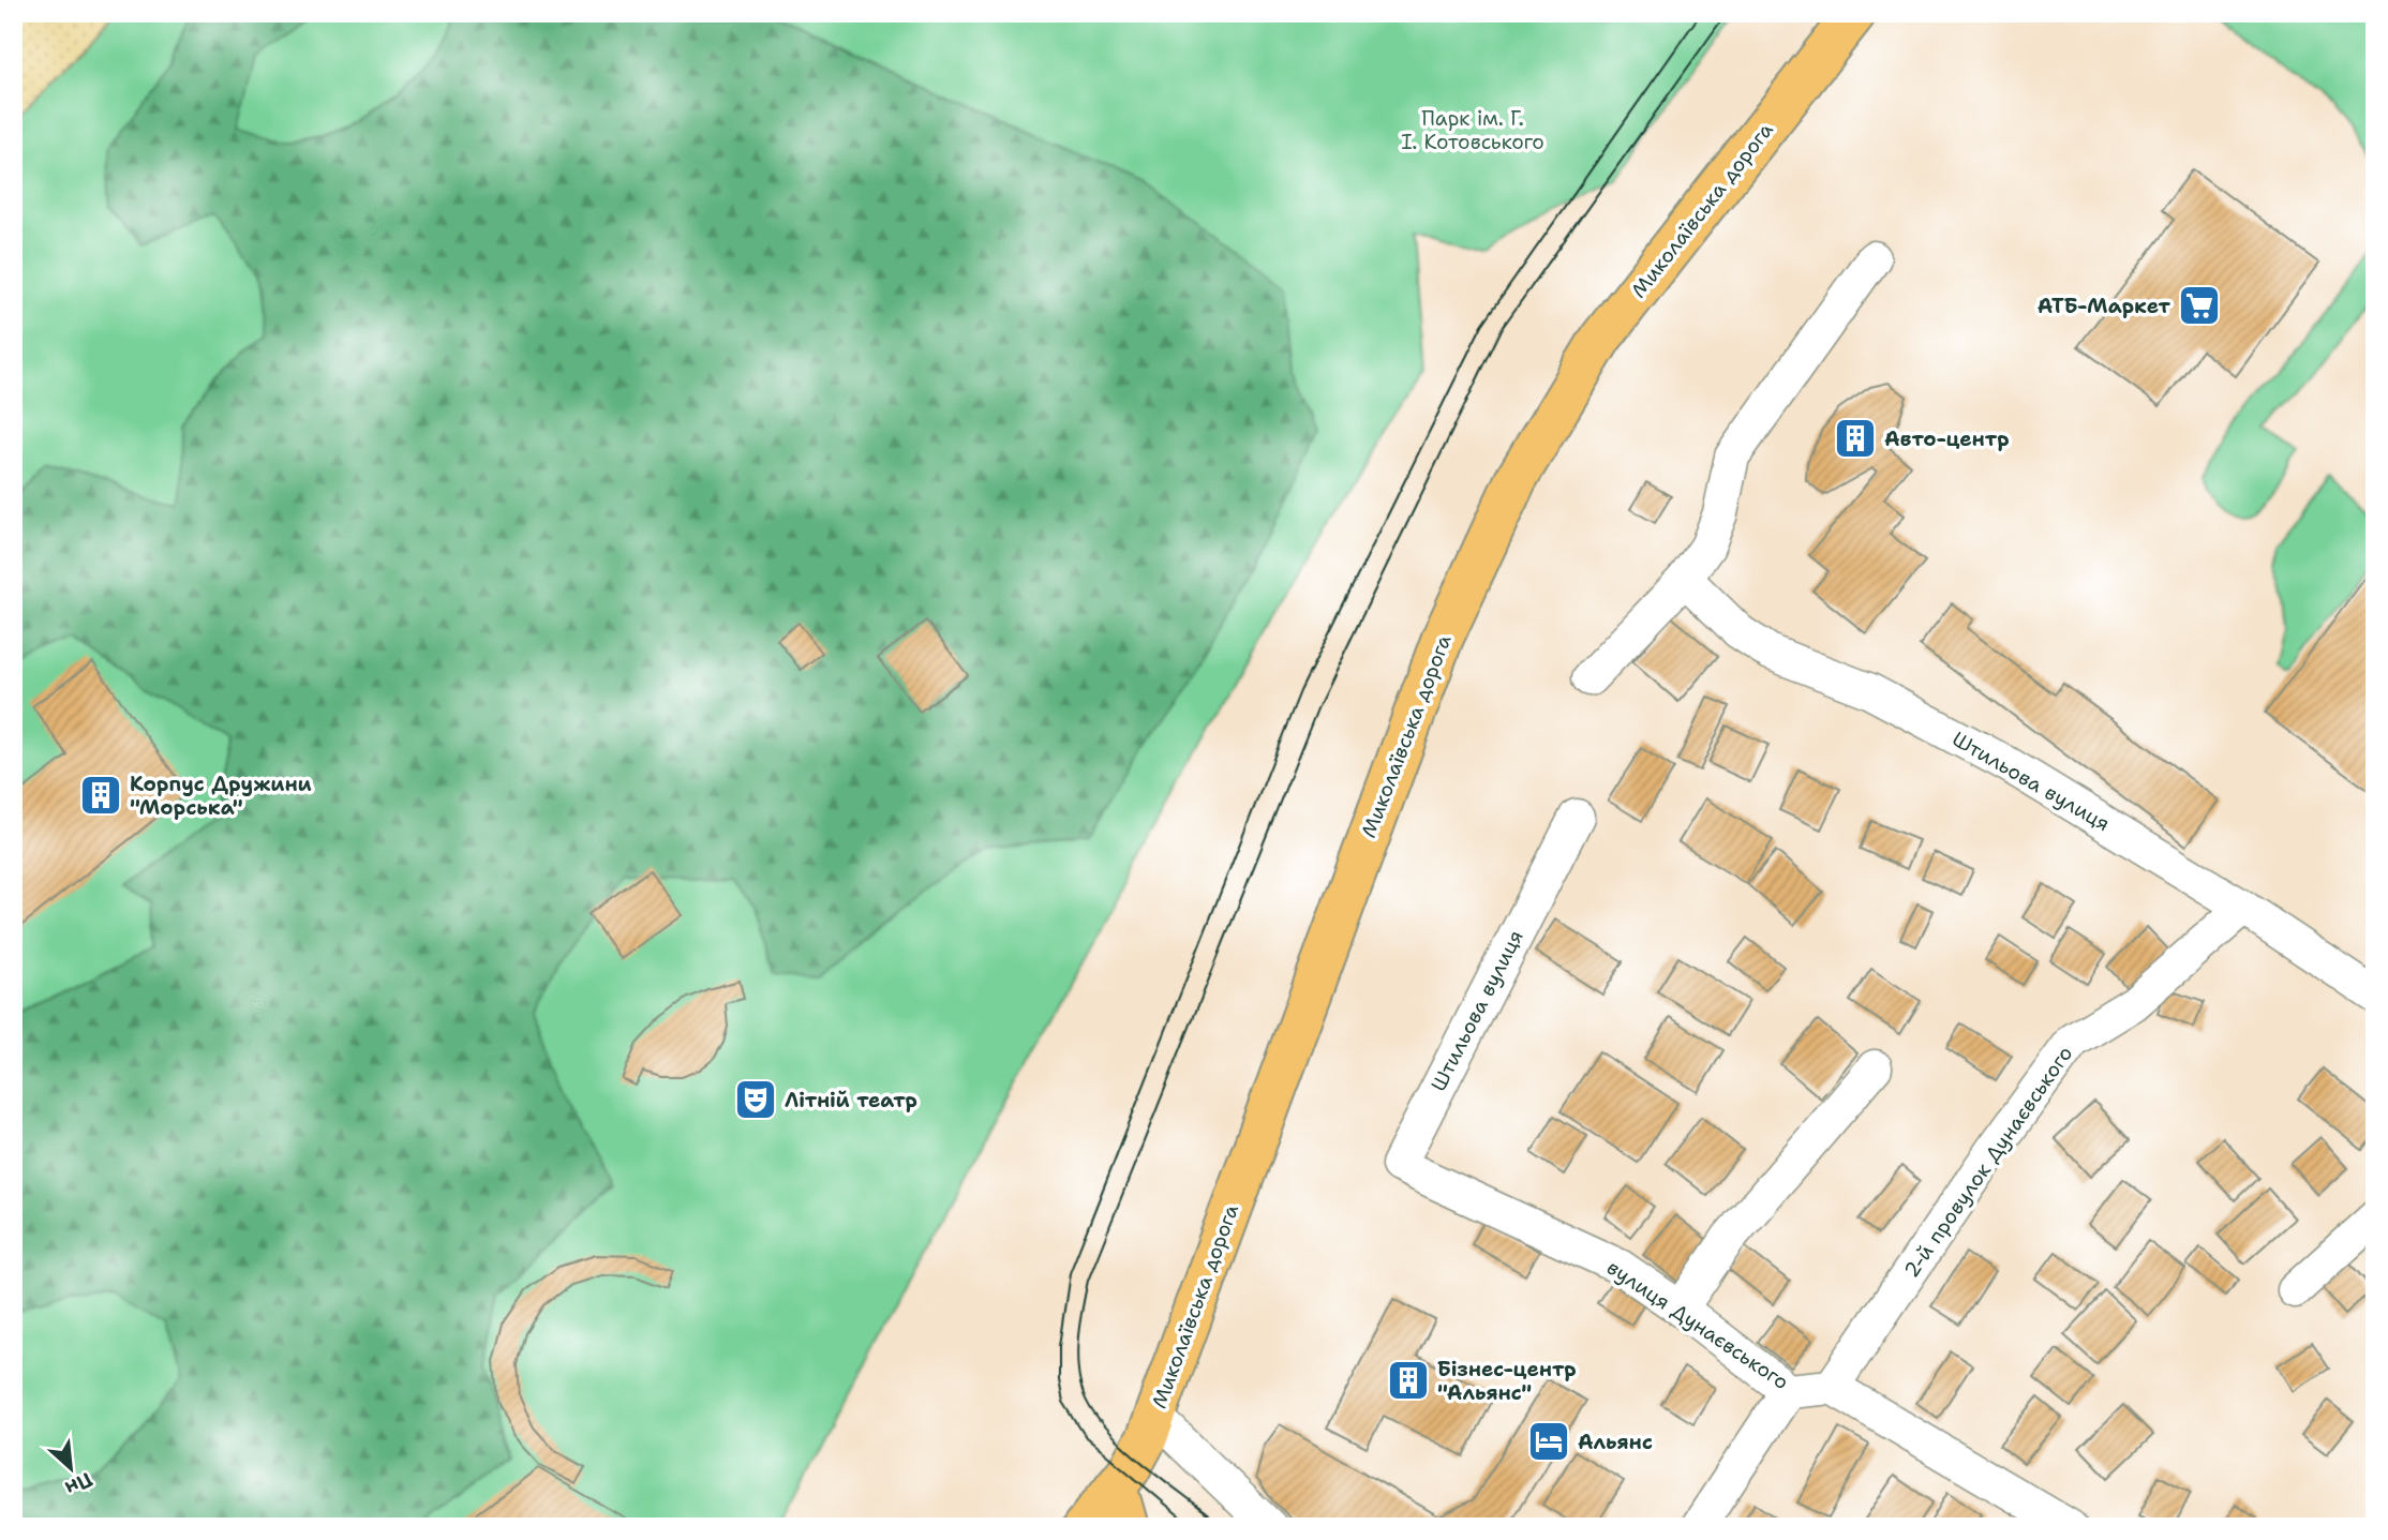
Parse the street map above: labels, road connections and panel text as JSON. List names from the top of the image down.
{
  "streets": {
    "main road": ["Миколаївська дорога"],
    "street": ["Штильова вулиця", "2-й провулок Дунаєвського", "вулиця Дунаєвського"]
  },
  "crossings": [
    ["Штильова вулиця", "2-й провулок Дунаєвського"],
    ["Штильова вулиця", "вулиця Дунаєвського"],
    ["2-й провулок Дунаєвського", "вулиця Дунаєвського"]
  ],
  "parks": ["Парк ім. Г. І. Котовського"],
  "places": {
    "supermarket": ["АТБ-Маркет"],
    "building": ["Авто-центр", "Корпус Дружини \"Морська\"", "Бізнес-центр \"Альянс\""],
    "theatre": ["Літній театр"],
    "hotel": ["Альянс"]
  },
  "north": "bottom right"
}
